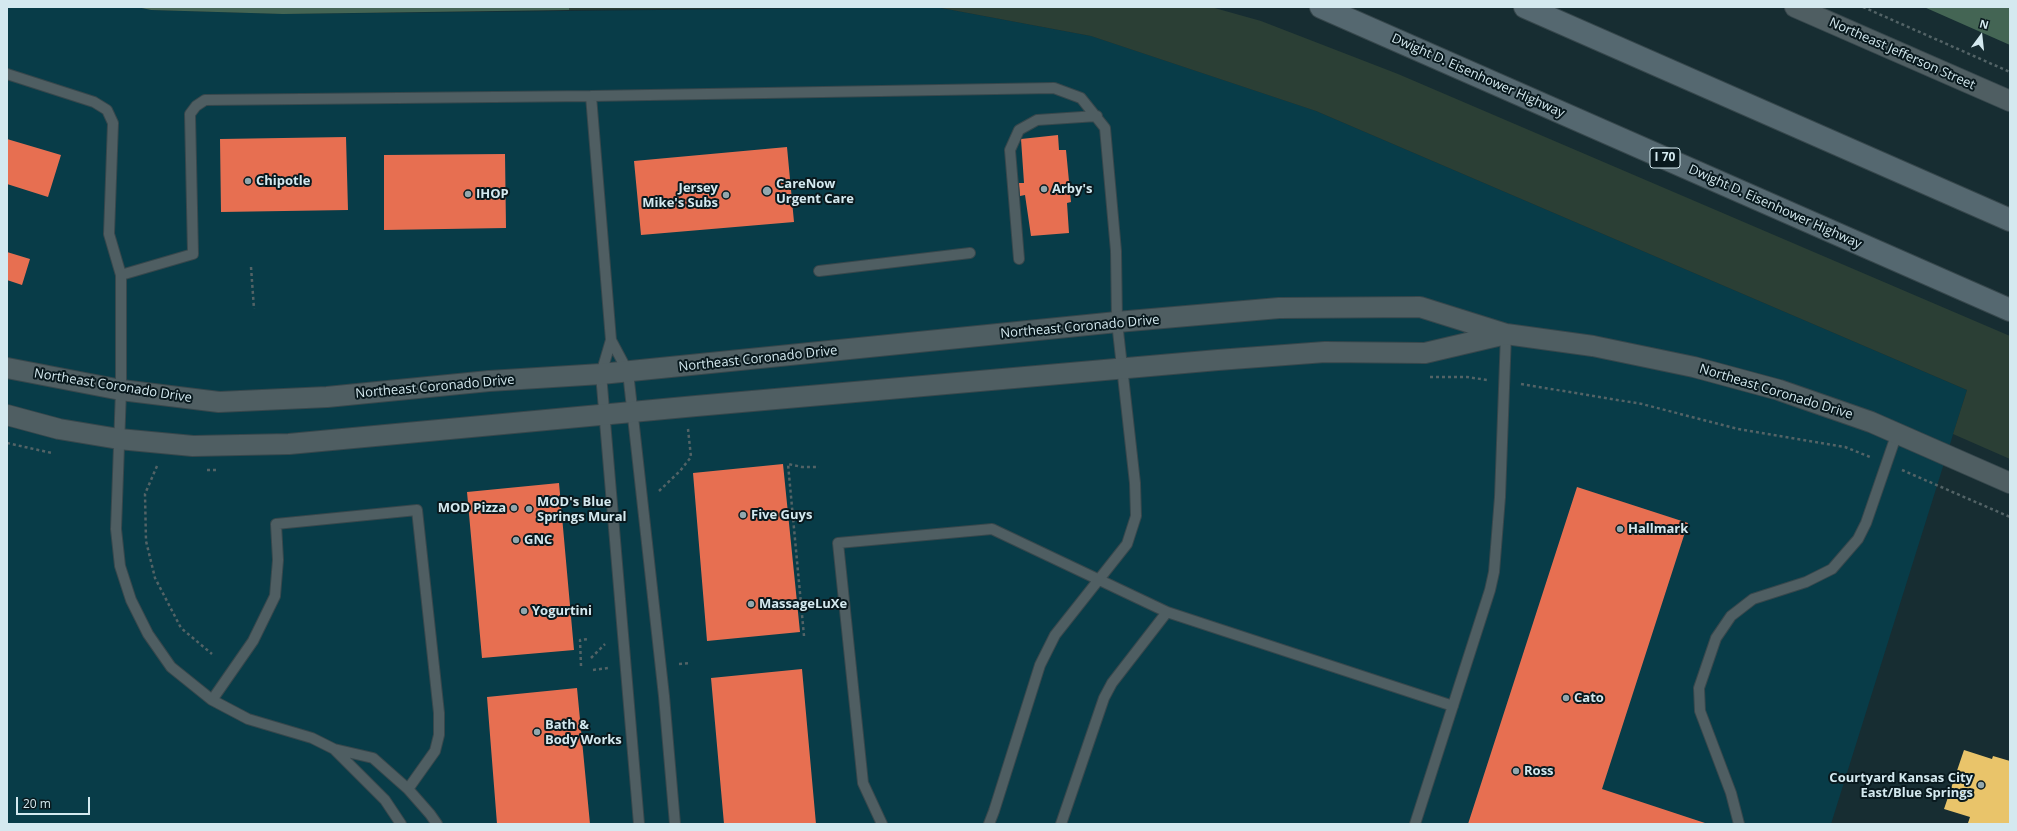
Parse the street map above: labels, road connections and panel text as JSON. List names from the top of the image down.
{
  "streets": {
    "highway": ["Dwight D. Eisenhower Highway", "I 70"],
    "street": ["Northeast Jefferson Street", "Northeast Coronado Drive"]
  },
  "places": [
    "Chipotle",
    "Arby's",
    "CareNow Urgent Care",
    "IHOP",
    "Jersey Mike's Subs",
    "MOD Pizza",
    "MOD's Blue Springs Mural",
    "Five Guys",
    "Hallmark",
    "GNC",
    "MassageLuXe",
    "Yogurtini",
    "Cato",
    "Bath & Body Works",
    "Ross",
    "Courtyard Kansas City East/Blue Springs"
  ],
  "scale_bar": "20 m",
  "north": "top"
}
